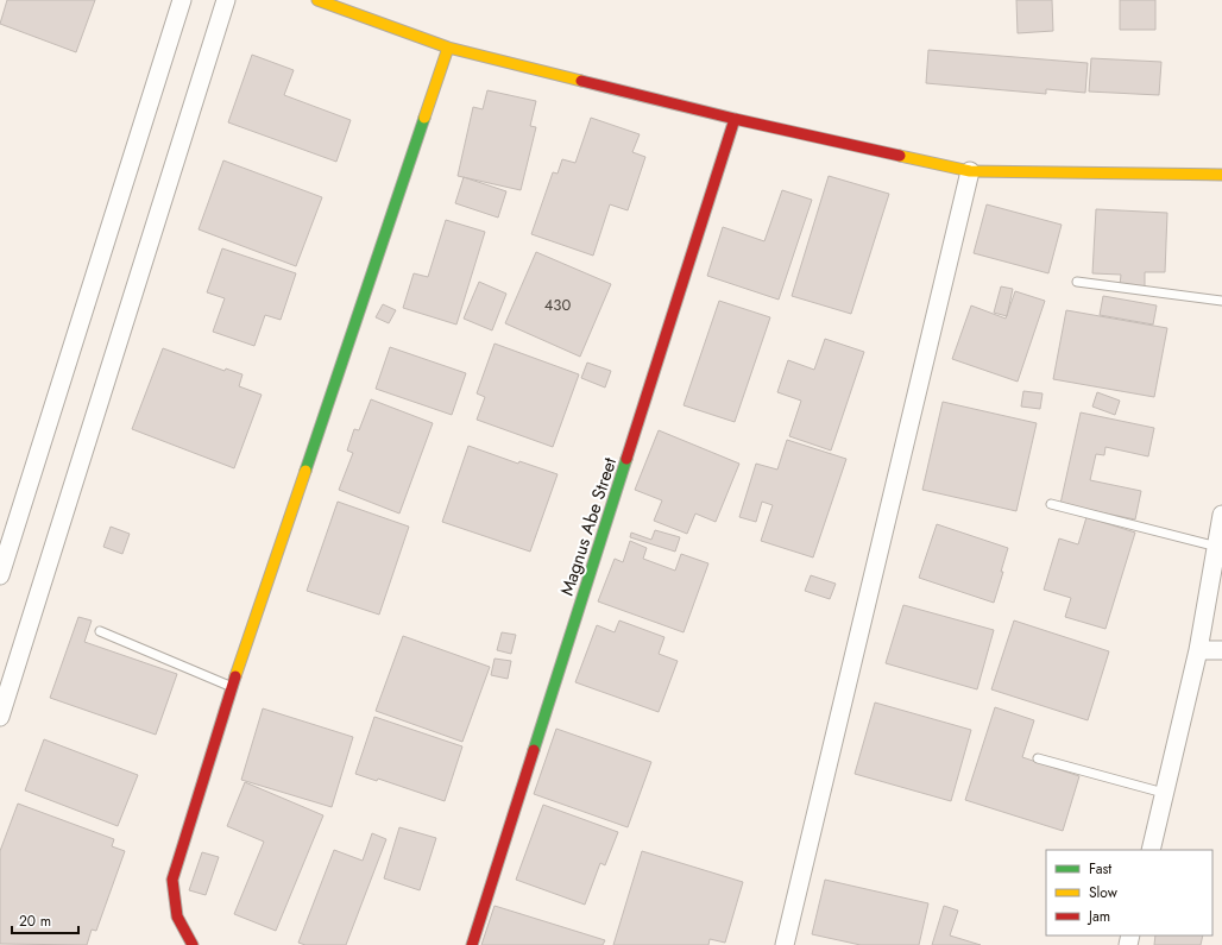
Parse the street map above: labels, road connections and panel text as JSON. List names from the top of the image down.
{
  "streets": {
    "street": ["Magnus Abe Street"]
  },
  "house_numbers": ["430"],
  "legend": ["Fast", "Slow", "Jam"],
  "scale_bar": "20 m"
}
